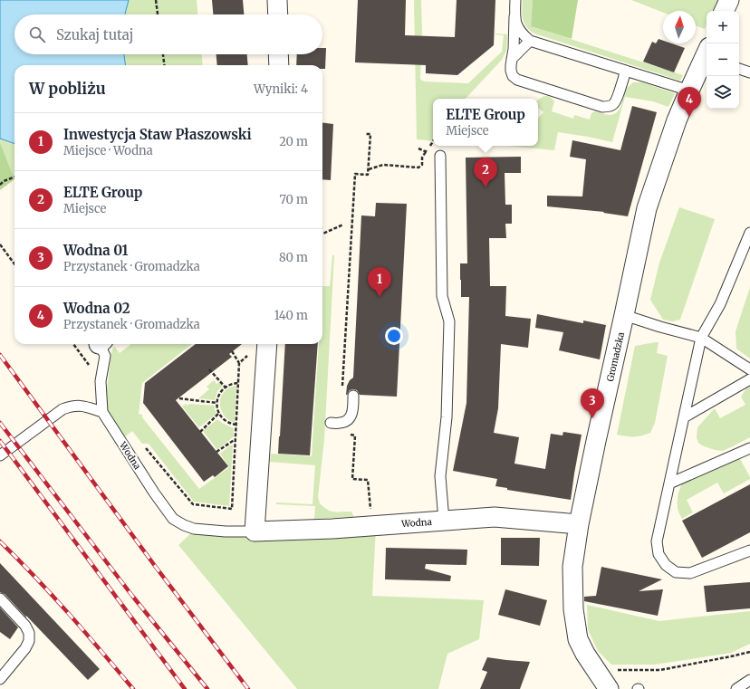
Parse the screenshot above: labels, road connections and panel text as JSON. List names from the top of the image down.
{
  "streets": {
    "street": ["Gromadzka", "Wodna"]
  },
  "crossings": [
    ["Gromadzka", "Wodna"]
  ],
  "north": "top",
  "page": {
    "map_buttons": ["+", "−"],
    "search": "Szukaj tutaj",
    "heading": ["W pobliżu", "Wyniki: 4"],
    "pins": [
      "4",
      "2",
      "1",
      "3"
    ],
    "popup": ["ELTE Group", "Miejsce"],
    "list": [
      {
        "mark": "1",
        "name": "Inwestycja Staw Płaszowski",
        "note": "Miejsce · Wodna",
        "value": "20 m"
      },
      {
        "mark": "2",
        "name": "ELTE Group",
        "note": "Miejsce",
        "value": "70 m"
      },
      {
        "mark": "3",
        "name": "Wodna 01",
        "note": "Przystanek · Gromadzka",
        "value": "80 m"
      },
      {
        "mark": "4",
        "name": "Wodna 02",
        "note": "Przystanek · Gromadzka",
        "value": "140 m"
      }
    ]
  }
}
